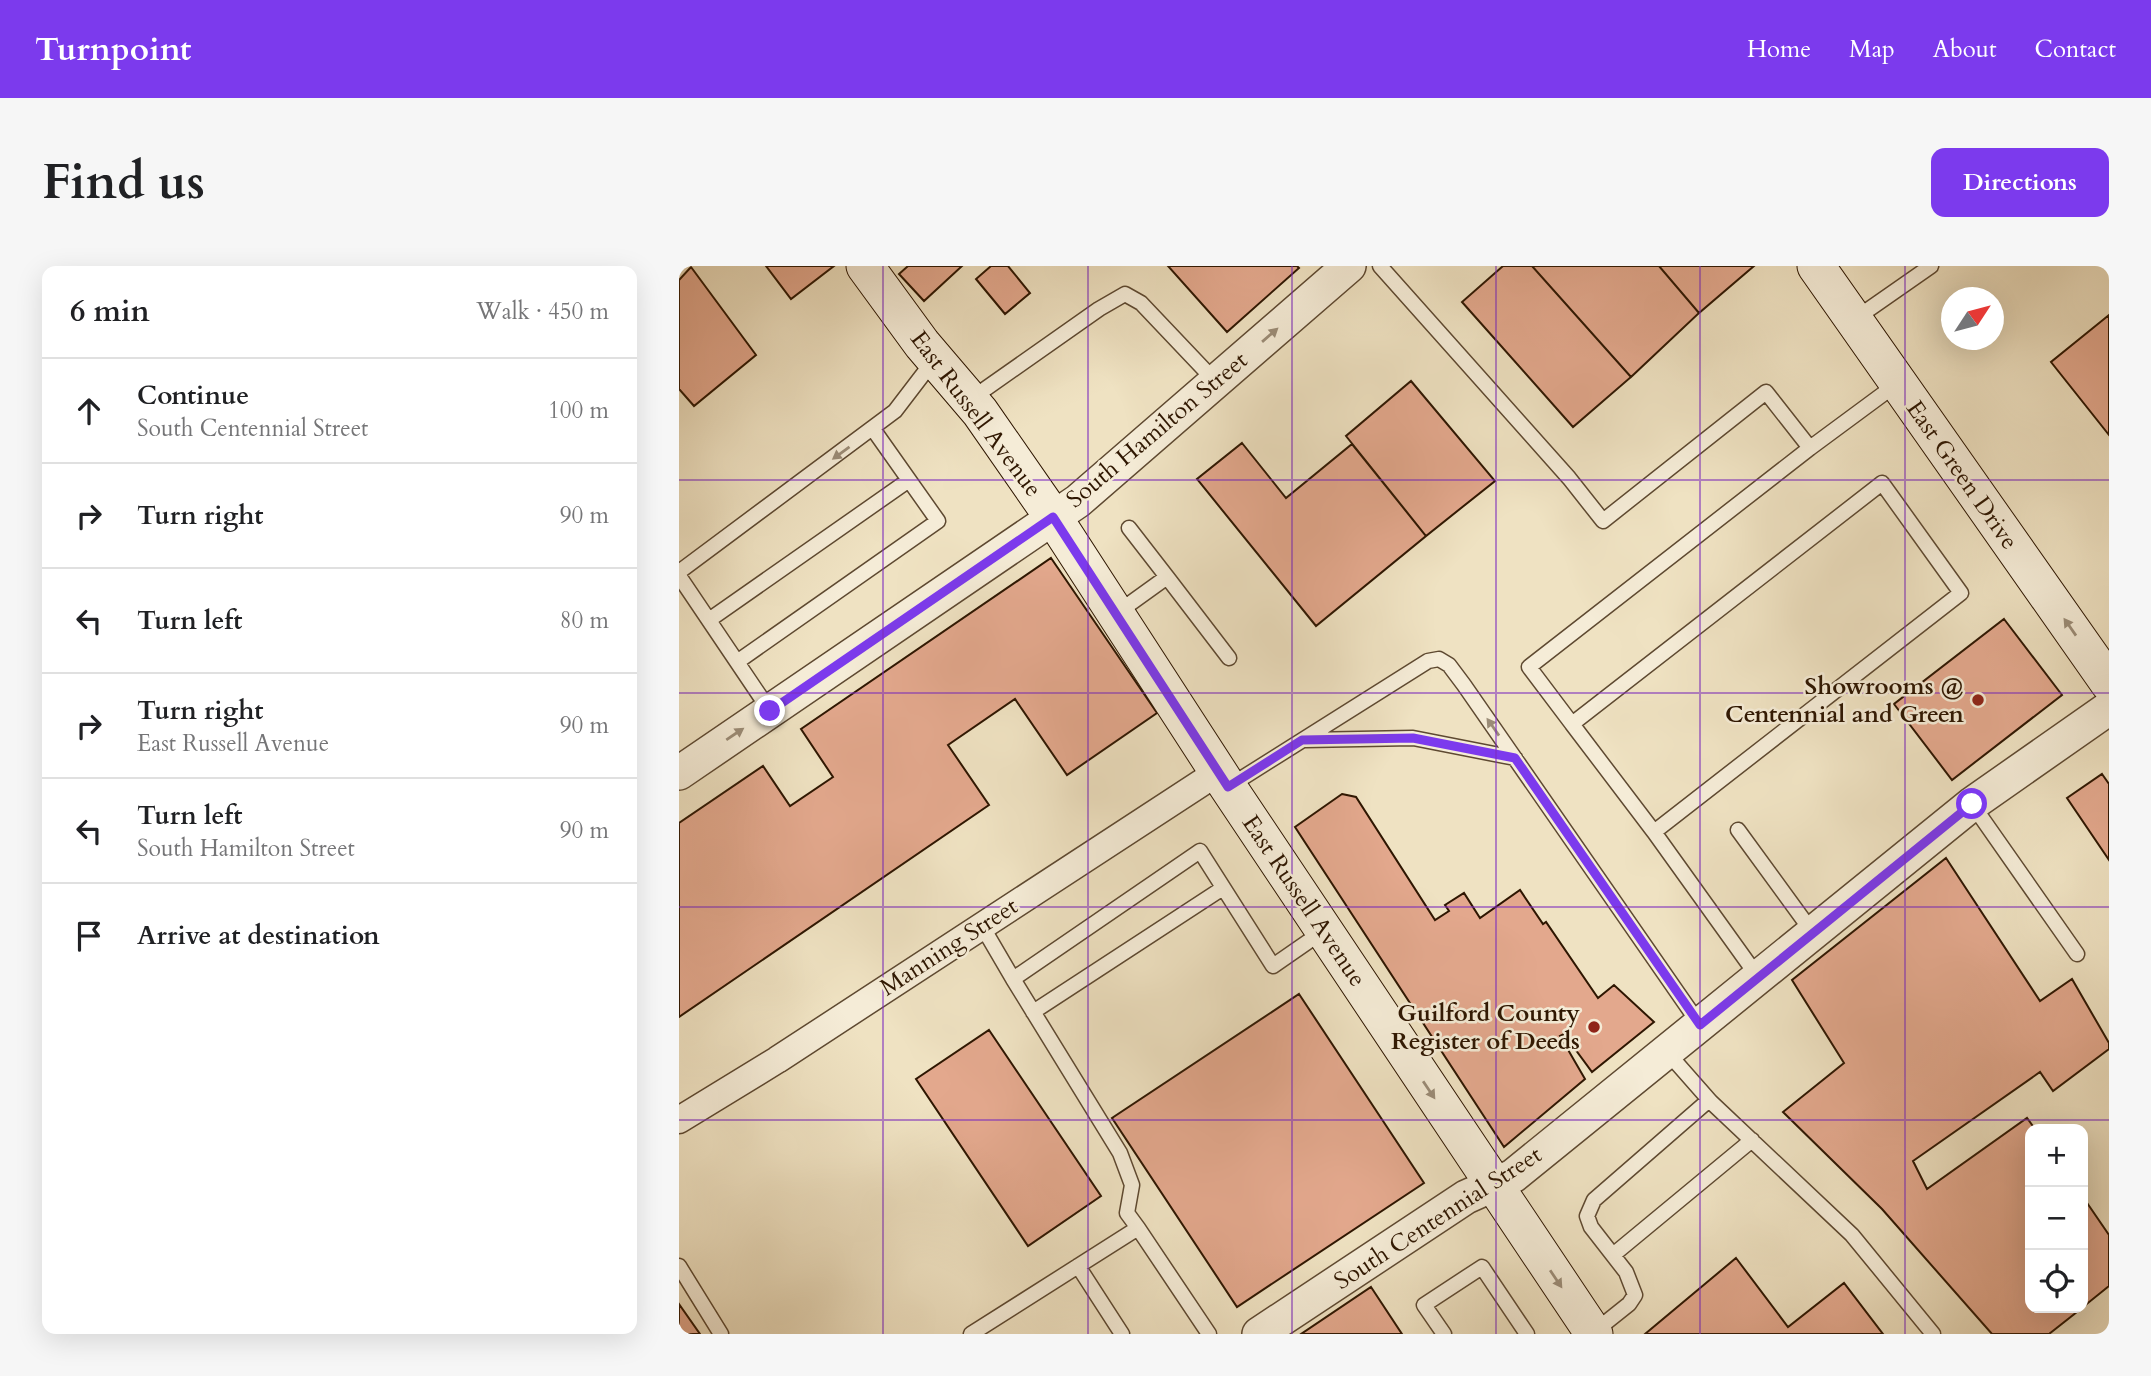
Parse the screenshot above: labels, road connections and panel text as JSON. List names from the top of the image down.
{
  "streets": {
    "main road": ["East Russell Avenue", "East Green Drive"],
    "street": ["South Hamilton Street", "Manning Street", "South Centennial Street"]
  },
  "crossings": [
    ["East Russell Avenue", "South Hamilton Street"],
    ["East Russell Avenue", "Manning Street"],
    ["East Russell Avenue", "South Centennial Street"]
  ],
  "one_way": ["East Russell Avenue", "East Green Drive"],
  "places": ["Showrooms @ Centennial and Green", "Guilford County Register of Deeds"],
  "north": "top right",
  "page": {
    "header": "Turnpoint",
    "nav": [
      "Home",
      "Map",
      "About",
      "Contact"
    ],
    "buttons": "Directions",
    "title": "Find us",
    "heading": ["6 min", "Walk · 450 m"],
    "list": [
      ["Continue", "South Centennial Street", "100 m"],
      ["Turn right", "90 m"],
      ["Turn left", "80 m"],
      ["Turn right", "East Russell Avenue", "90 m"],
      ["Turn left", "South Hamilton Street", "90 m"],
      "Arrive at destination"
    ],
    "map_buttons": ["+", "−"]
  }
}
